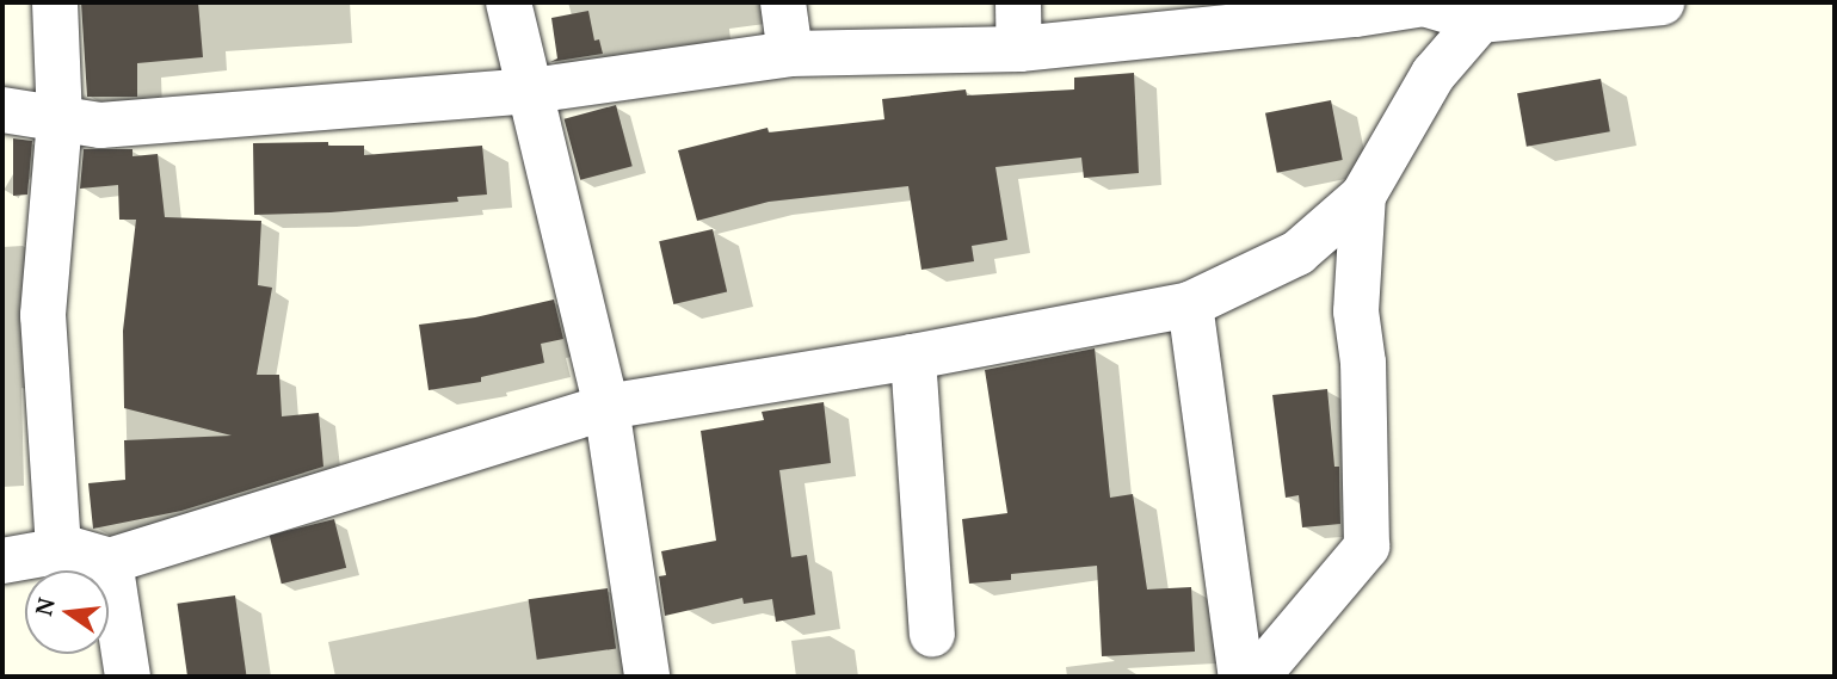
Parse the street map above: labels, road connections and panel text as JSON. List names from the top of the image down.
{
  "north": "left"
}
